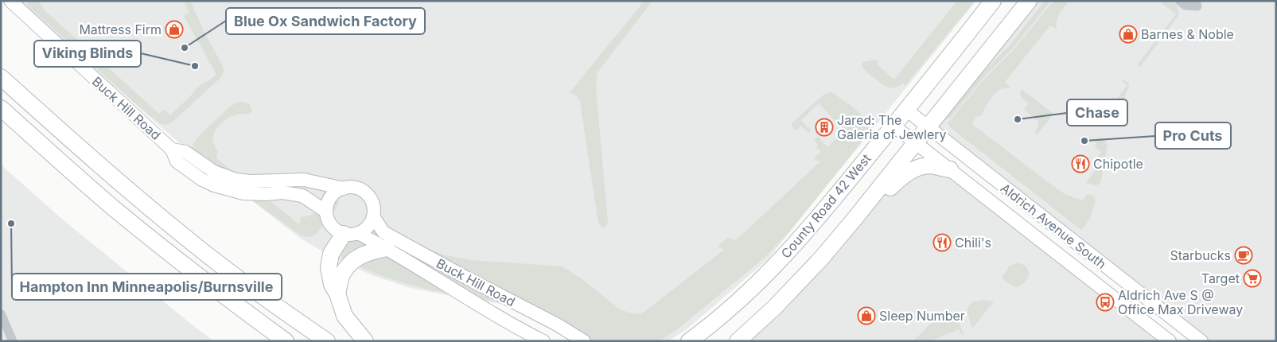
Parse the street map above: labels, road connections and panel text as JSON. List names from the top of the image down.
{
  "streets": {
    "highway": ["County Road 42 West"],
    "street": ["Buck Hill Road", "Aldrich Avenue South"]
  },
  "crossings": [
    ["County Road 42 West", "Aldrich Avenue South"]
  ],
  "places": {
    "shop": ["Mattress Firm", "Barnes & Noble", "Sleep Number"],
    "other": [
      "Blue Ox Sandwich Factory",
      "Viking Blinds",
      "Chase",
      "Pro Cuts",
      "Hampton Inn Minneapolis/Burnsville"
    ],
    "building": ["Jared: The Galeria of Jewlery"],
    "restaurant": ["Chipotle", "Chili's"],
    "cafe": ["Starbucks"],
    "supermarket": ["Target"],
    "bus stop": ["Aldrich Ave S @ Office Max Driveway"]
  }
}
